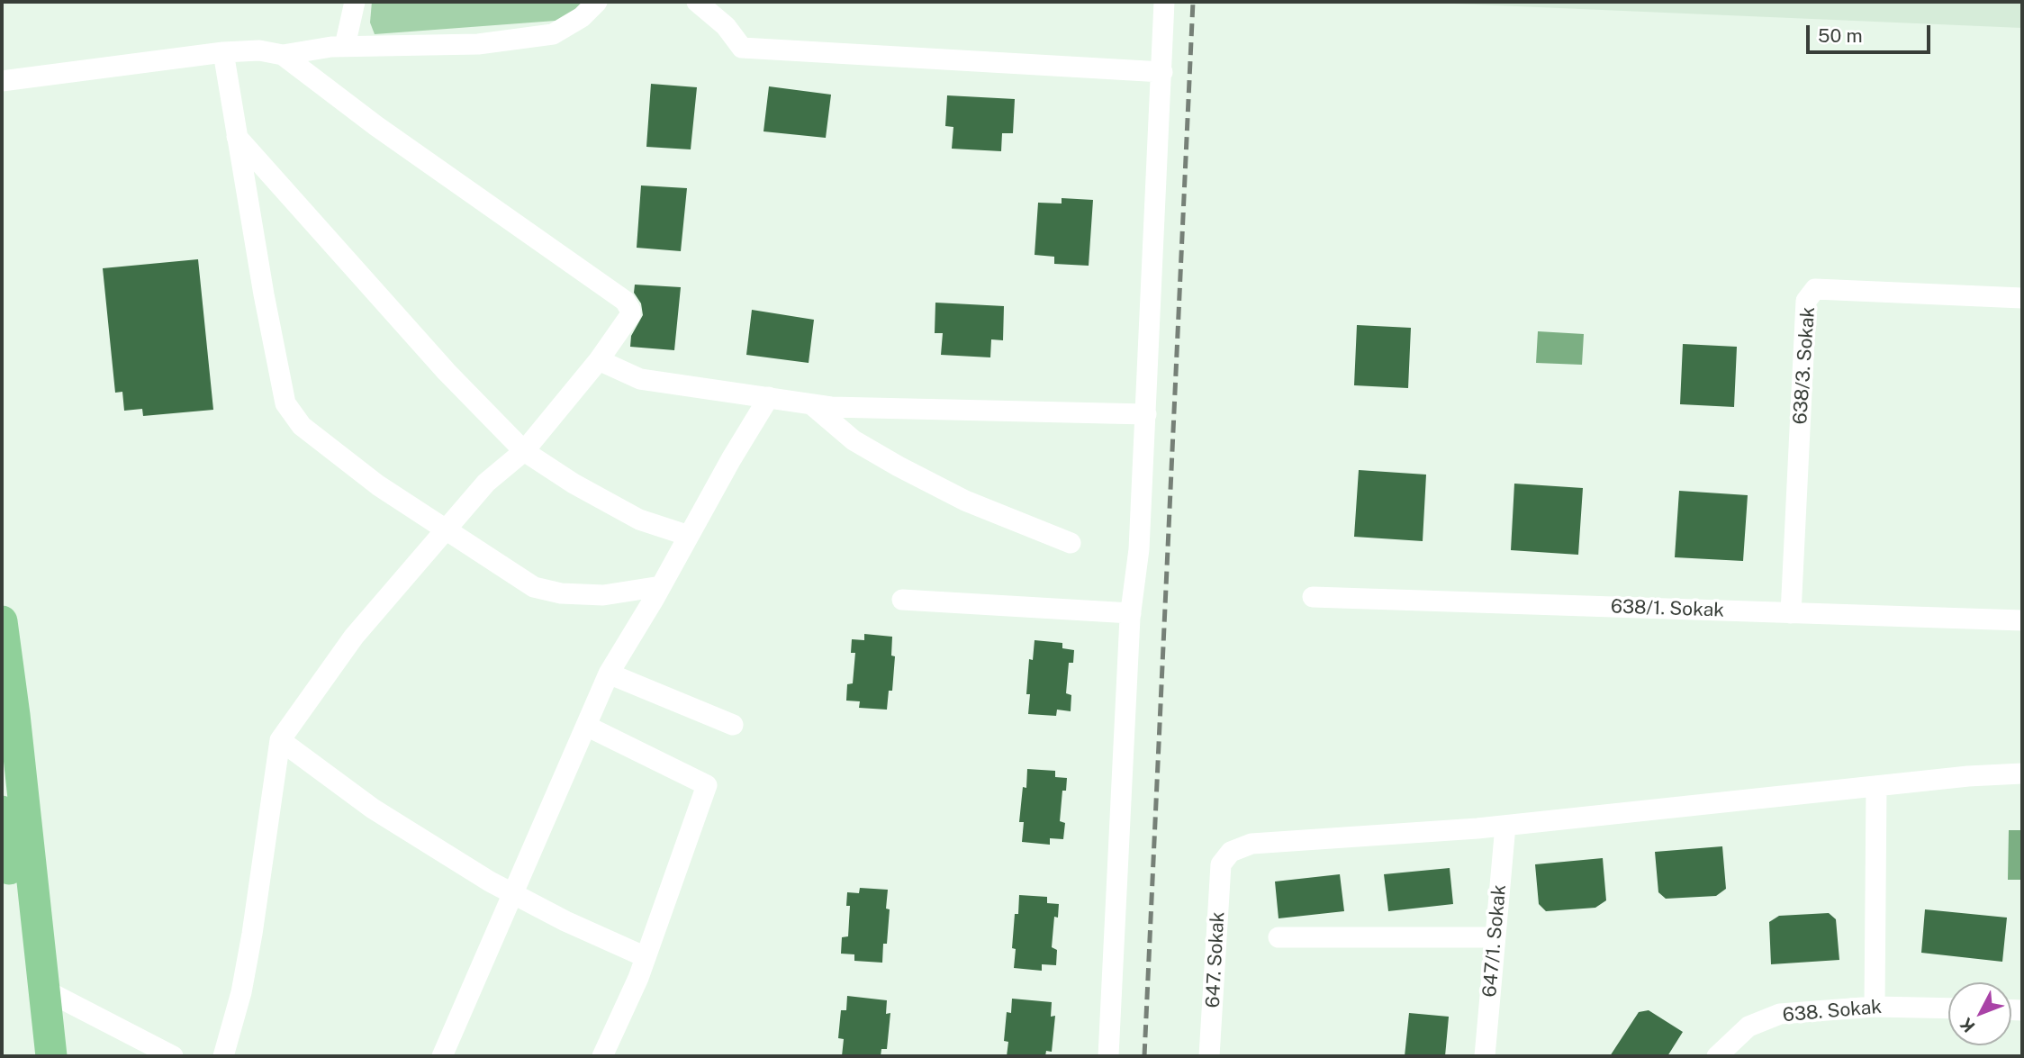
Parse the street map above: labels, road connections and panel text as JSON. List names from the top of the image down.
{
  "streets": {
    "street": [
      "638/3. Sokak",
      "638/1. Sokak",
      "647/1. Sokak",
      "647. Sokak",
      "638. Sokak"
    ]
  },
  "crossings": [
    ["638/3. Sokak", "638/1. Sokak"],
    ["647/1. Sokak", "647. Sokak"]
  ],
  "scale_bar": "50 m",
  "north": "bottom left"
}
